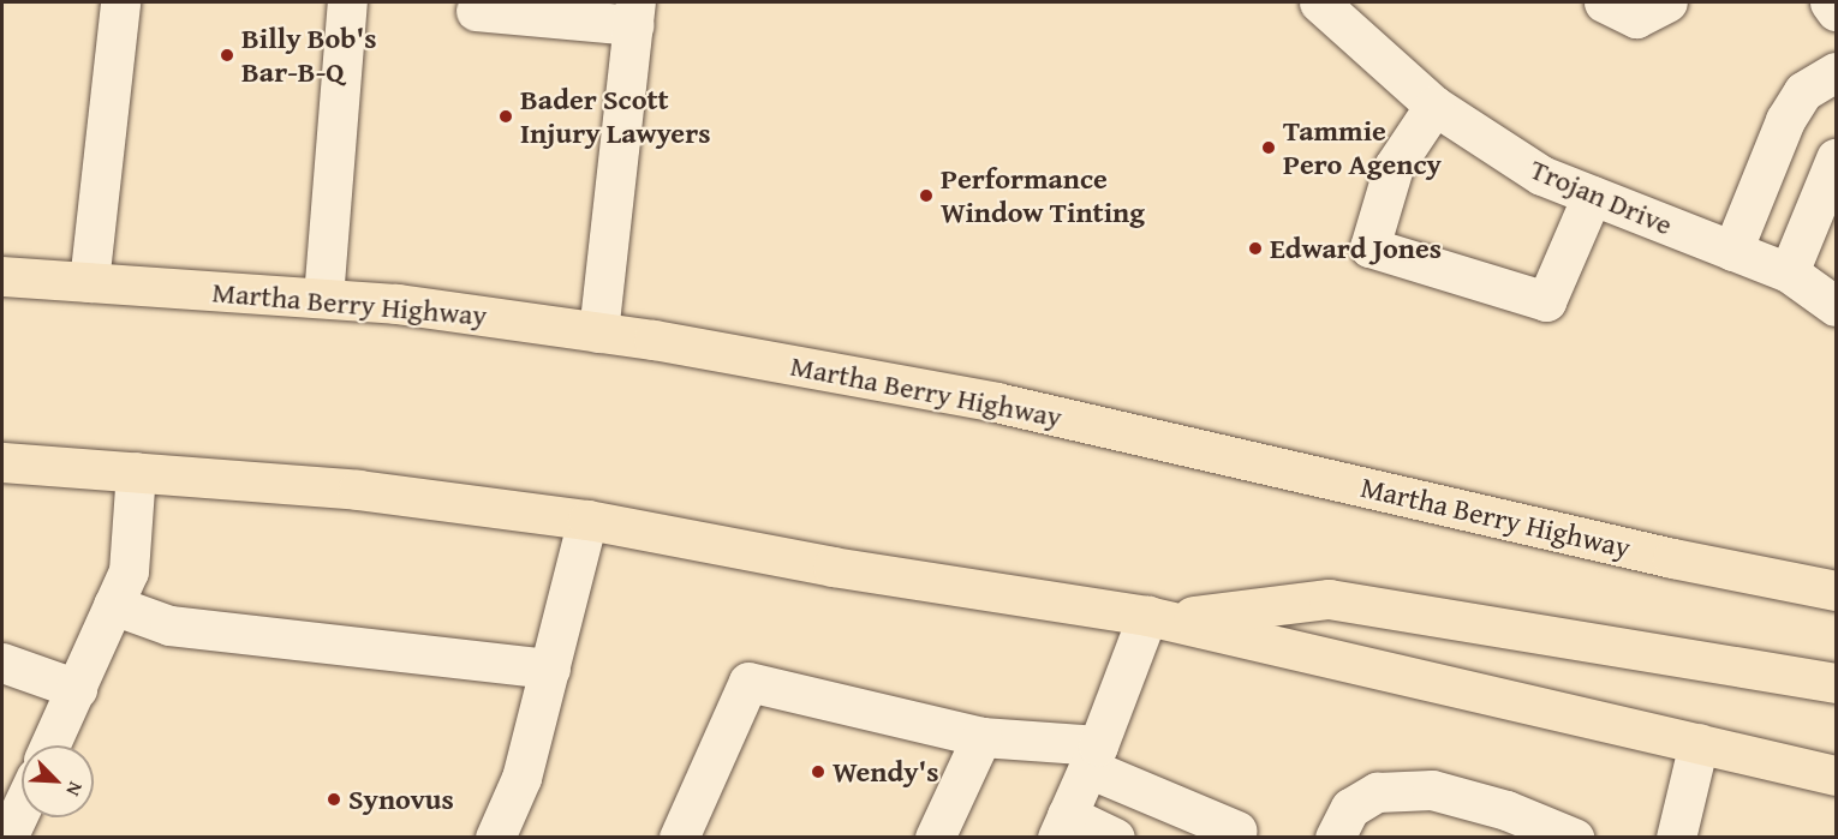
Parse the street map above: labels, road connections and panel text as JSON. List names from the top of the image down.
{
  "streets": {
    "main road": ["Martha Berry Highway"],
    "street": ["Trojan Drive"]
  },
  "places": [
    "Billy Bob's Bar-B-Q",
    "Bader Scott Injury Lawyers",
    "Tammie Pero Agency",
    "Performance Window Tinting",
    "Edward Jones",
    "Wendy's",
    "Synovus"
  ],
  "north": "bottom right"
}
